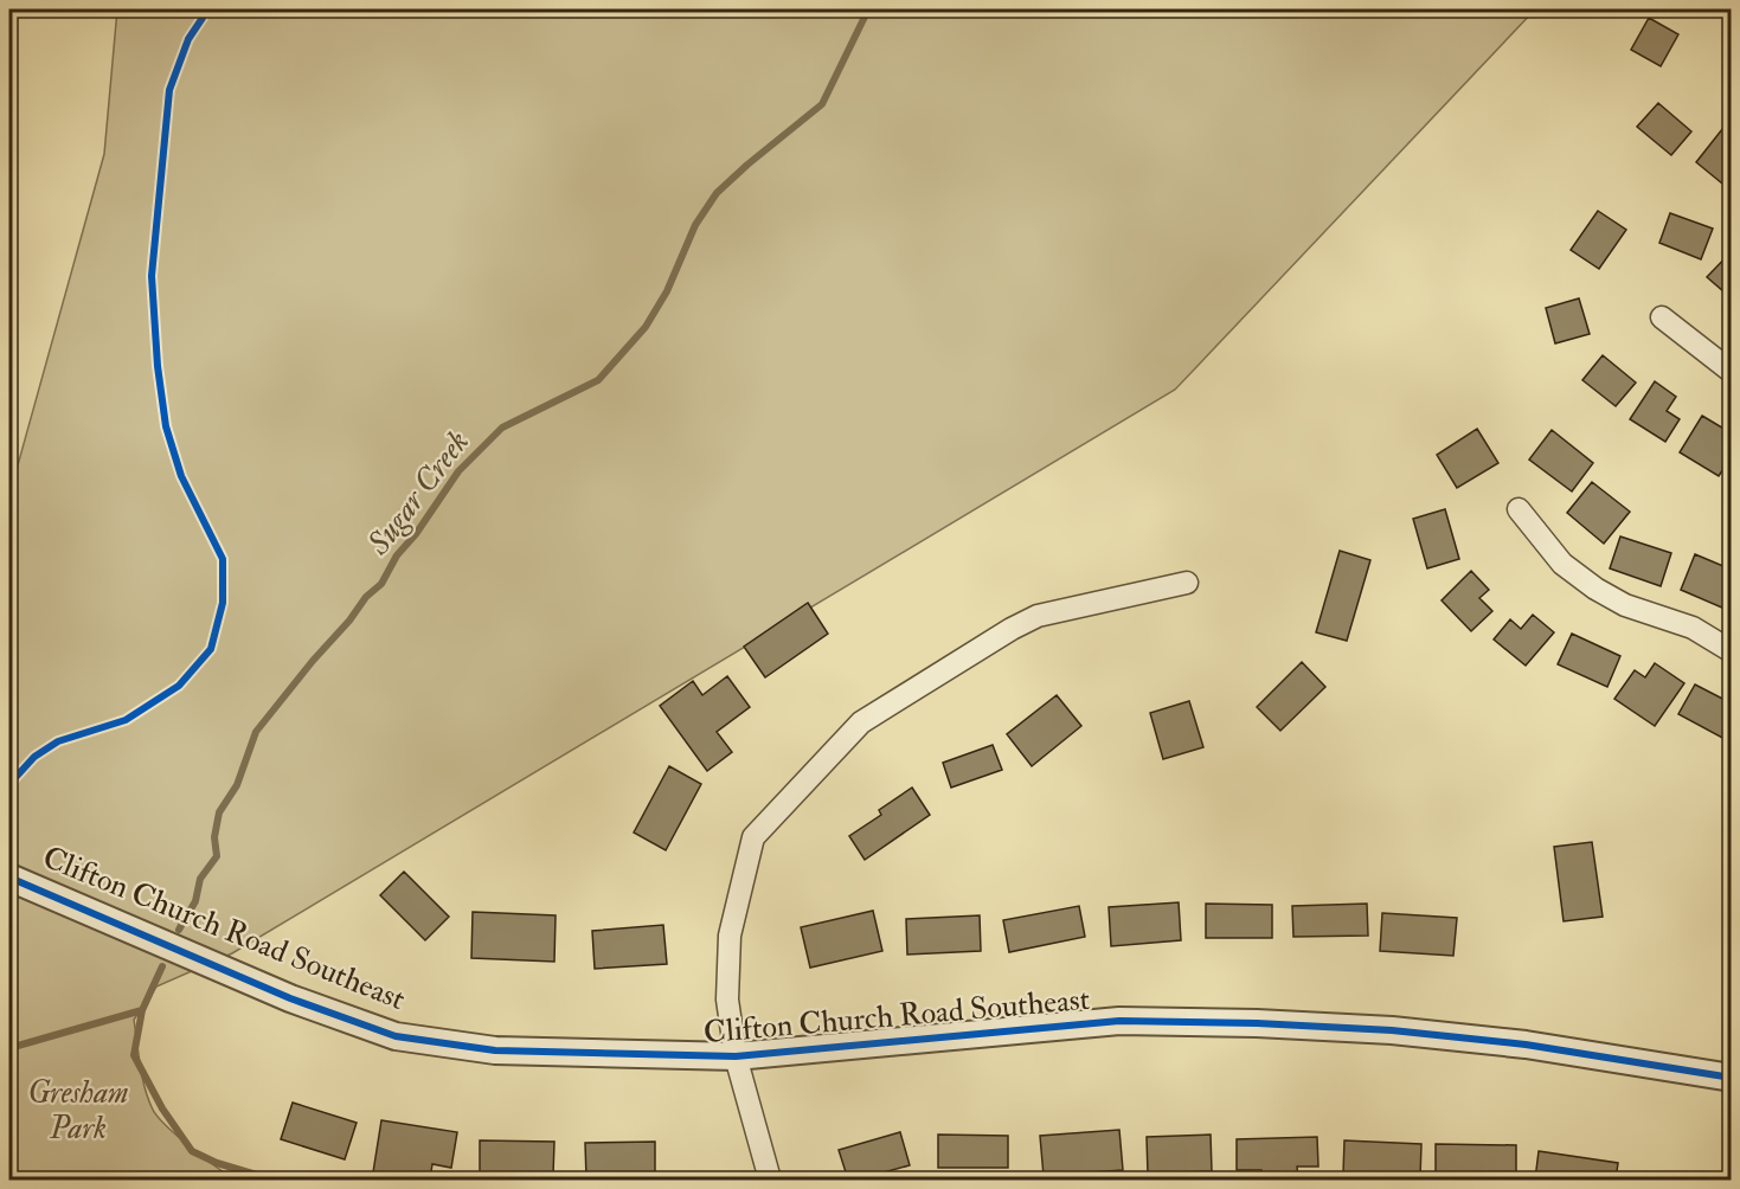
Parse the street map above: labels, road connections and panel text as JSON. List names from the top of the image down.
{
  "streets": {
    "street": ["Clifton Church Road Southeast"]
  },
  "water": ["Sugar Creek"],
  "parks": ["Gresham Park"]
}
